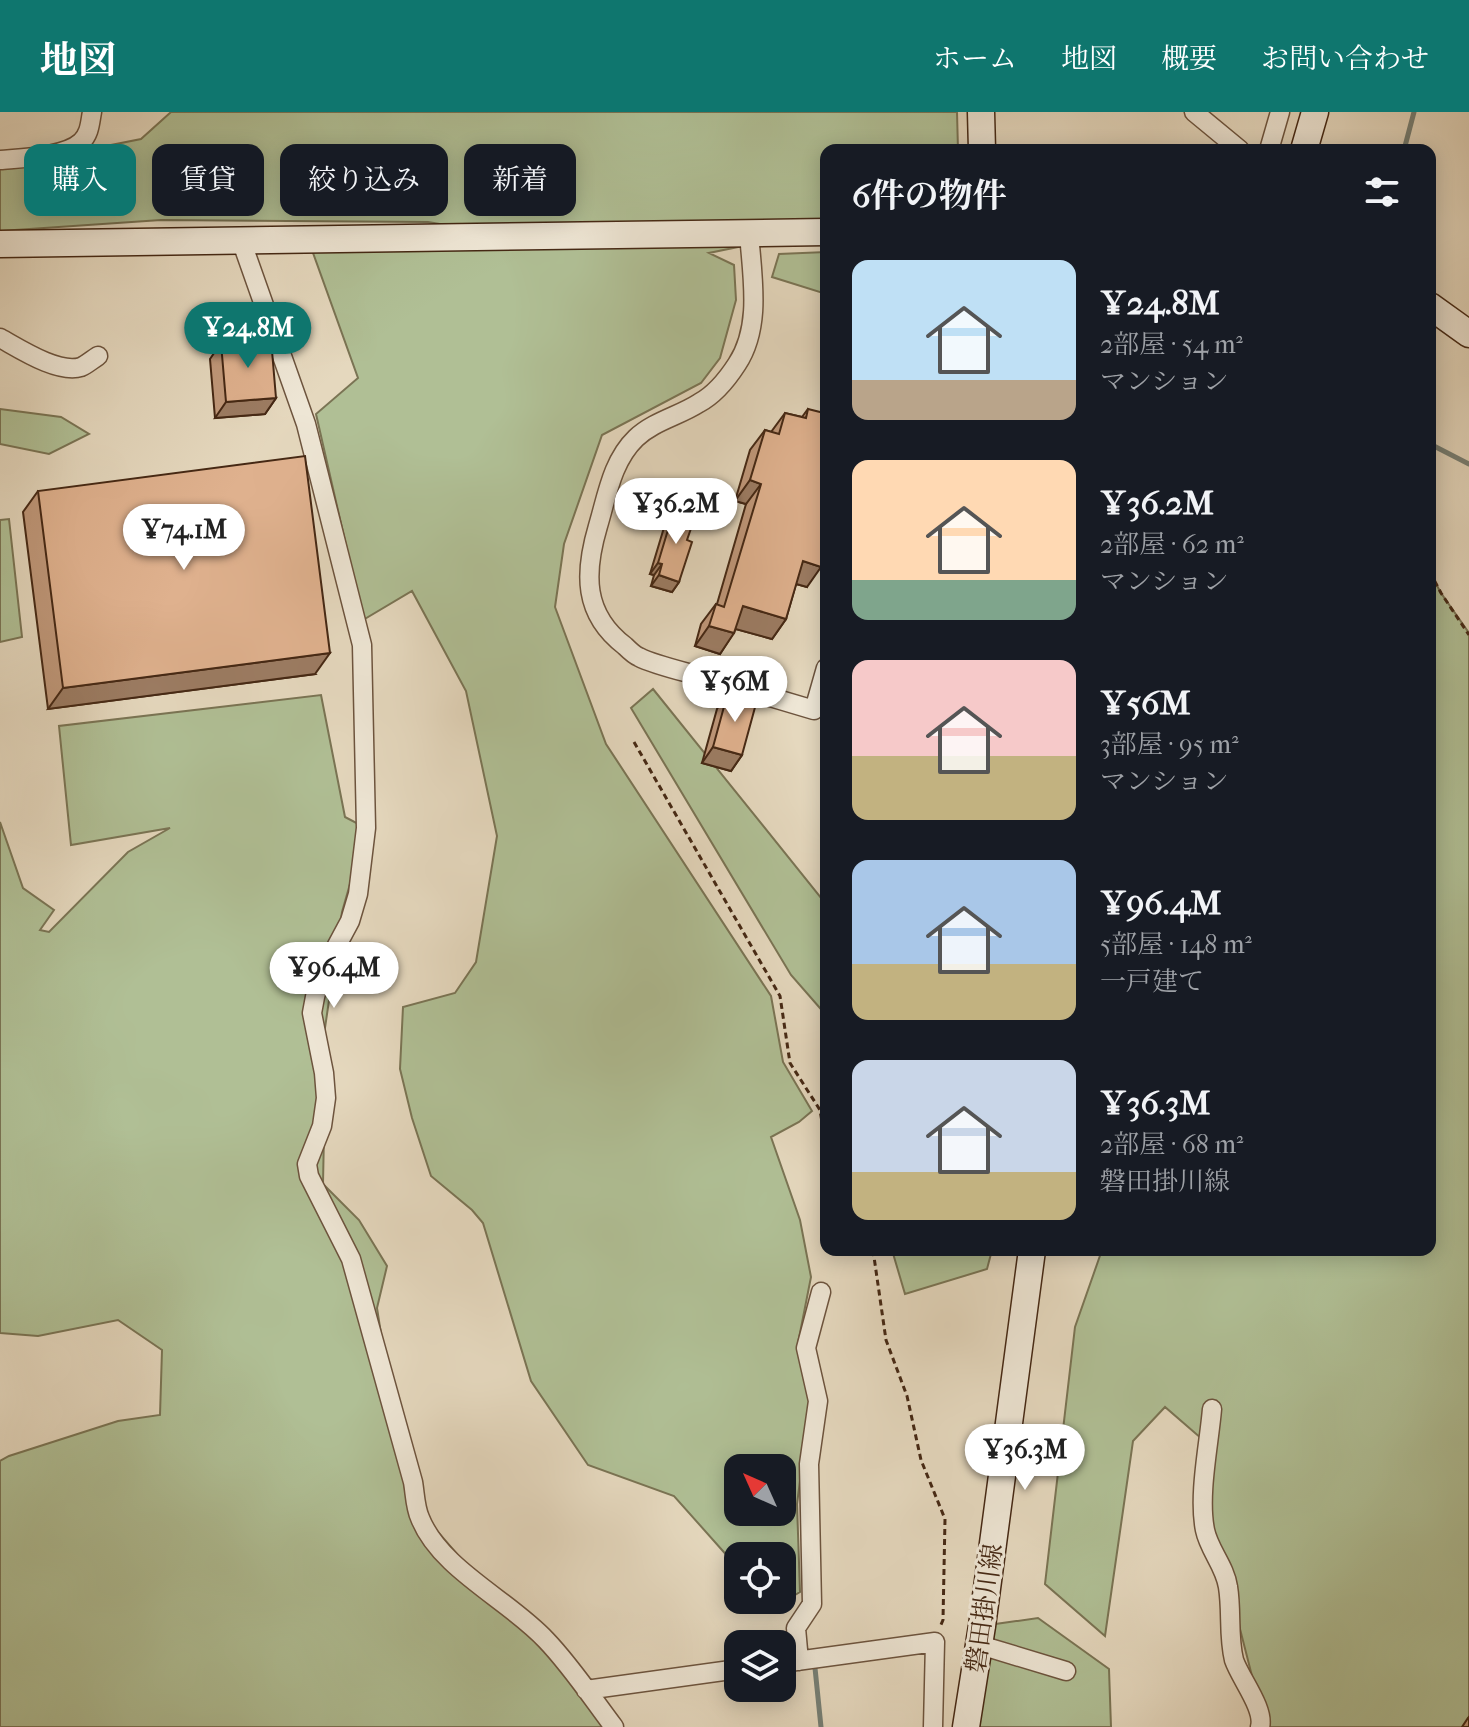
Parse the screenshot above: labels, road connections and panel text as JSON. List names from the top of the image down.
{
  "streets": {
    "street": ["磐田掛川線"]
  },
  "north": "top left",
  "page": {
    "header": "地図",
    "nav": [
      "ホーム",
      "地図",
      "概要",
      "お問い合わせ"
    ],
    "chip": [
      "購入",
      "賃貸",
      "絞り込み",
      "新着"
    ],
    "heading": "6件の物件",
    "list": [
      {
        "name": "¥24.8M",
        "note": "2部屋 · 54 m² · マンション"
      },
      {
        "name": "¥36.2M",
        "note": "2部屋 · 62 m² · マンション"
      },
      {
        "name": "¥56M",
        "note": "3部屋 · 95 m² · マンション"
      },
      {
        "name": "¥96.4M",
        "note": "5部屋 · 148 m² · 一戸建て"
      },
      {
        "name": "¥36.3M",
        "note": "2部屋 · 68 m² · 磐田掛川線"
      }
    ],
    "price": [
      "¥24.8M",
      "¥36.2M",
      "¥74.1M",
      "¥56M",
      "¥96.4M",
      "¥36.3M"
    ]
  }
}
